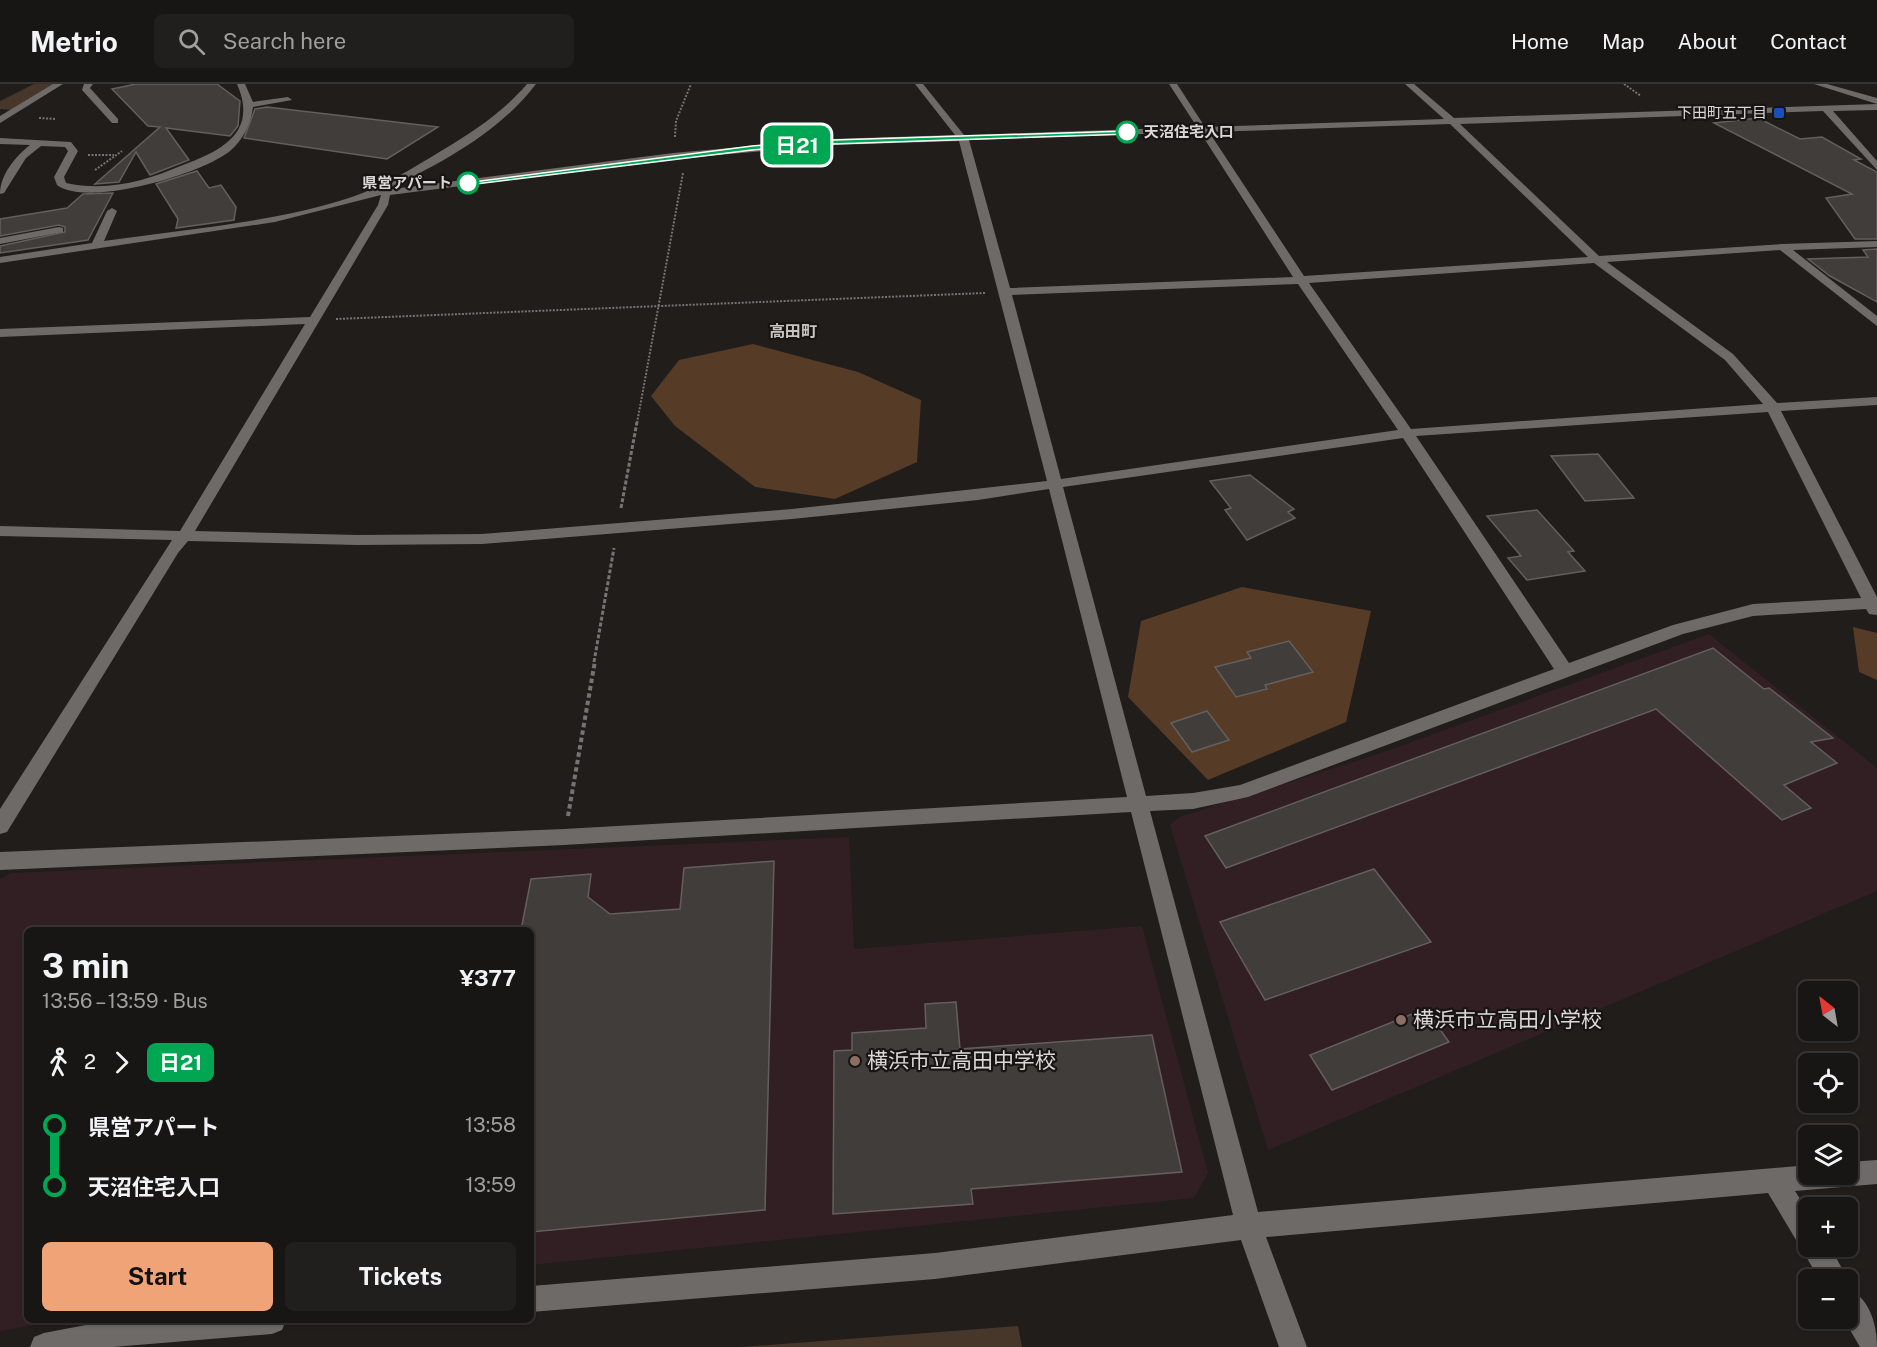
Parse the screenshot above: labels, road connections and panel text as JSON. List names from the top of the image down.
{
  "districts": ["高田町"],
  "places": {
    "transit": ["下田町五丁目"],
    "other": [
      "天沼住宅入口",
      "県営アパート",
      "横浜市立高田小学校",
      "横浜市立高田中学校"
    ]
  },
  "lines": ["bus line 日21"],
  "north": "top left",
  "page": {
    "header": "Metrio",
    "search": "Search here",
    "nav": [
      "Home",
      "Map",
      "About",
      "Contact"
    ],
    "on_map": "日21",
    "heading": ["3 min", "13:56 – 13:59 · Bus", "¥377"],
    "map_buttons": ["+", "−"],
    "legs": ["2", "日21"],
    "list": [
      {
        "name": "県営アパート",
        "value": "13:58"
      },
      {
        "name": "天沼住宅入口",
        "value": "13:59"
      }
    ],
    "buttons": ["Start", "Tickets"]
  }
}
